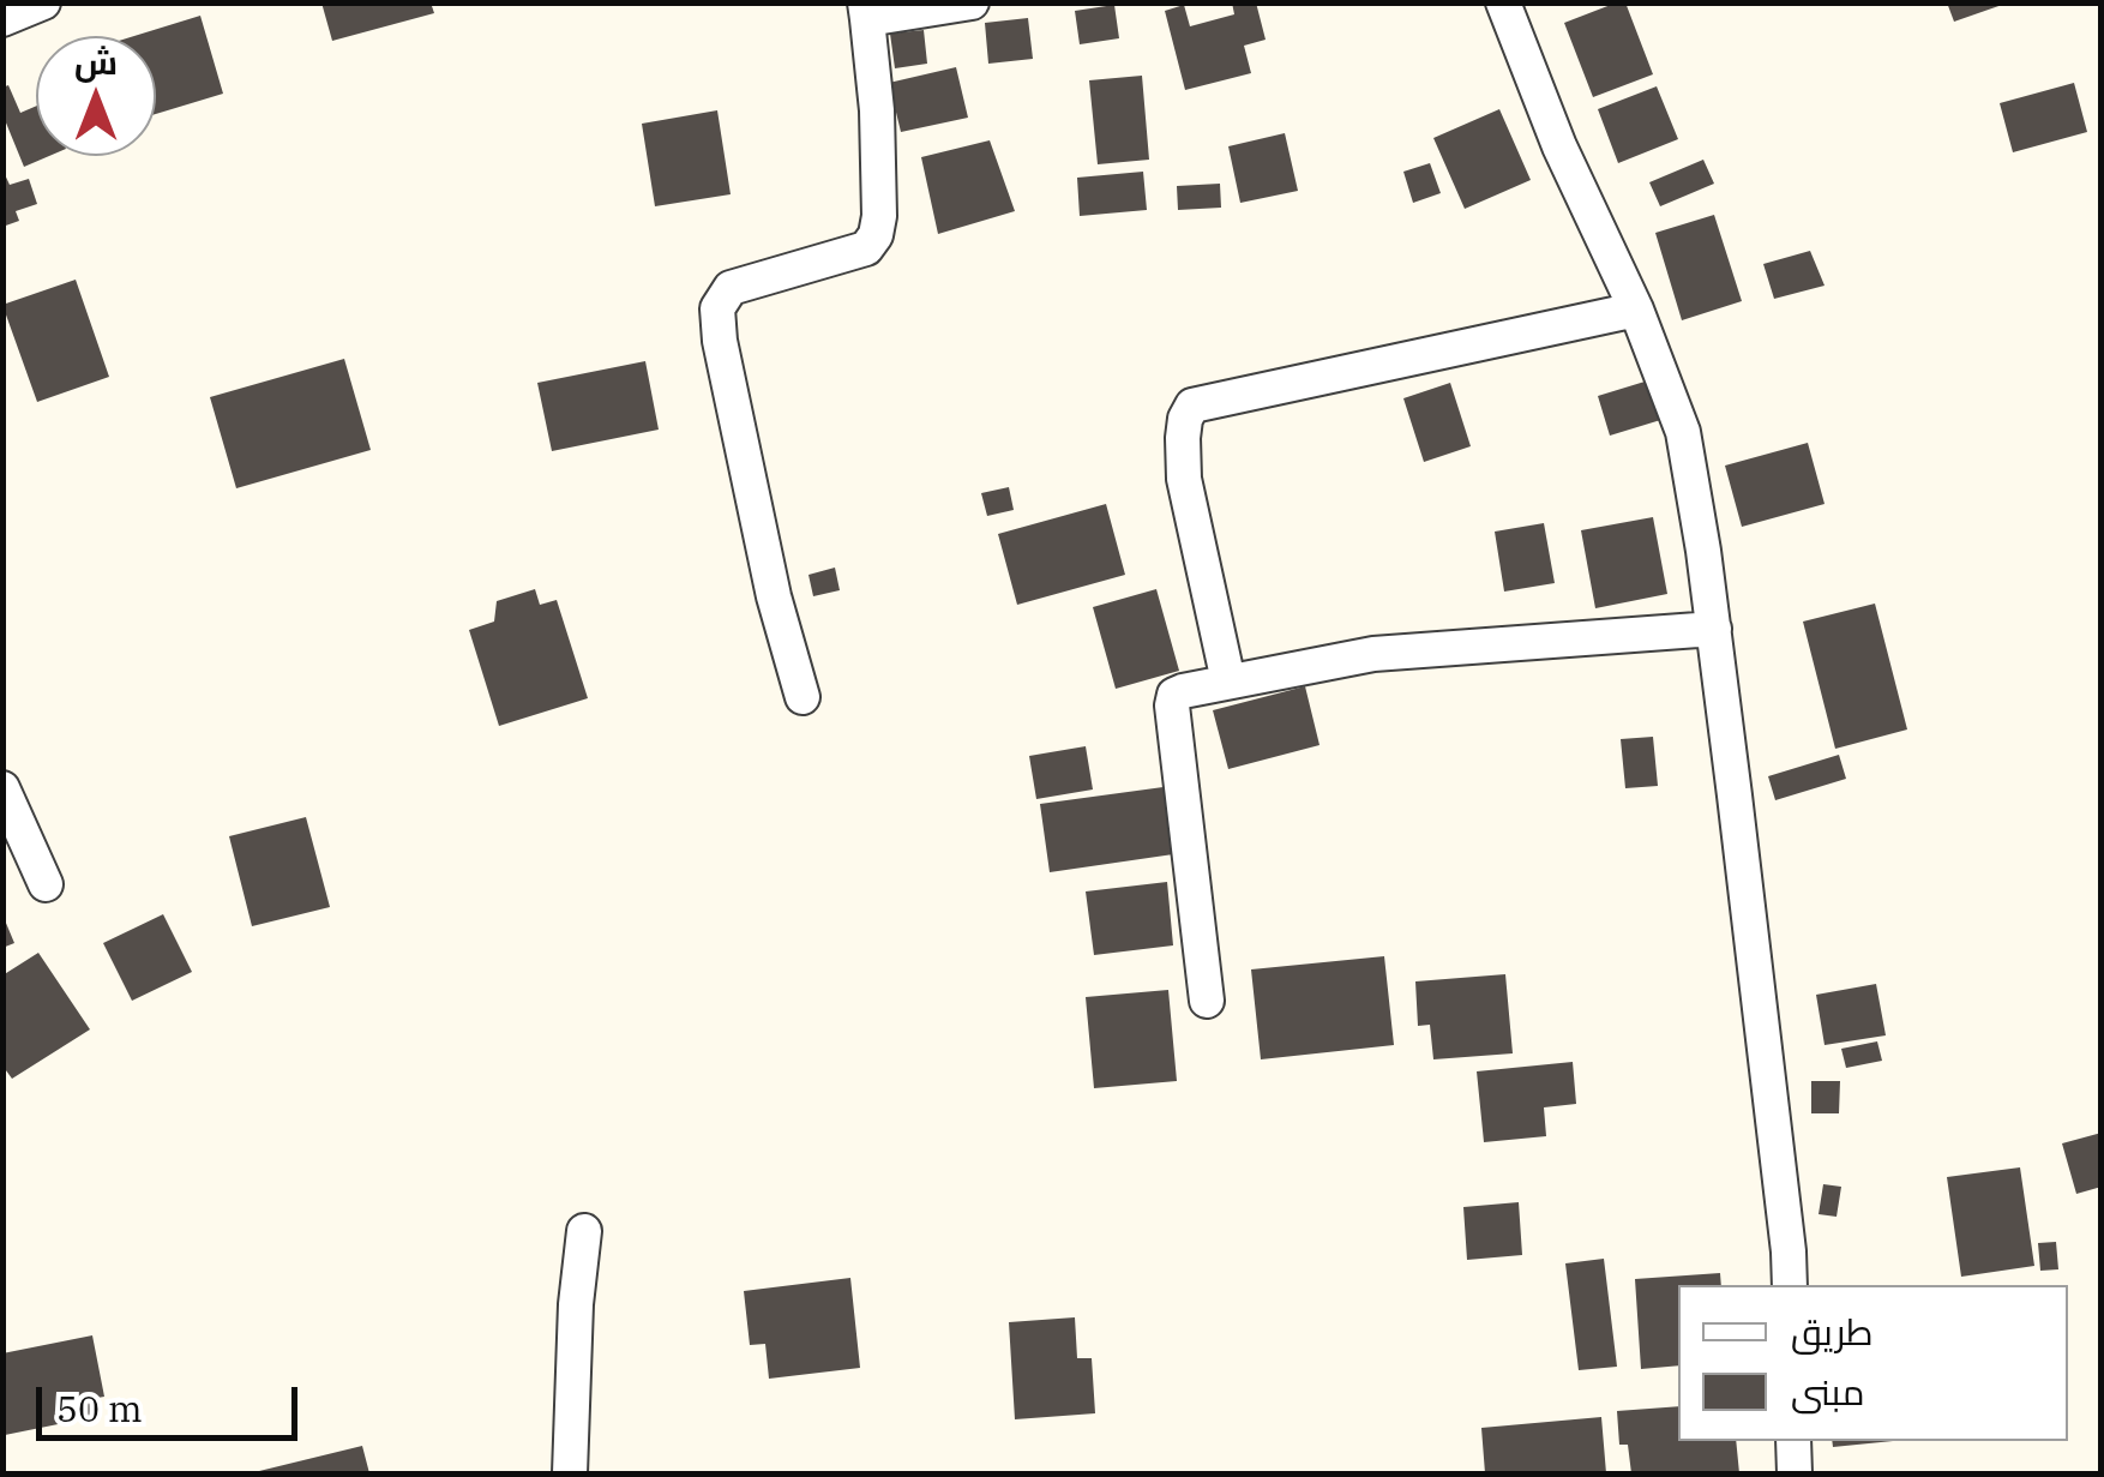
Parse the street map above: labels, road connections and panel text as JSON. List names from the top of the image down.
{
  "legend": ["طريق", "مبنى"],
  "scale_bar": "50 m",
  "north": "top"
}
